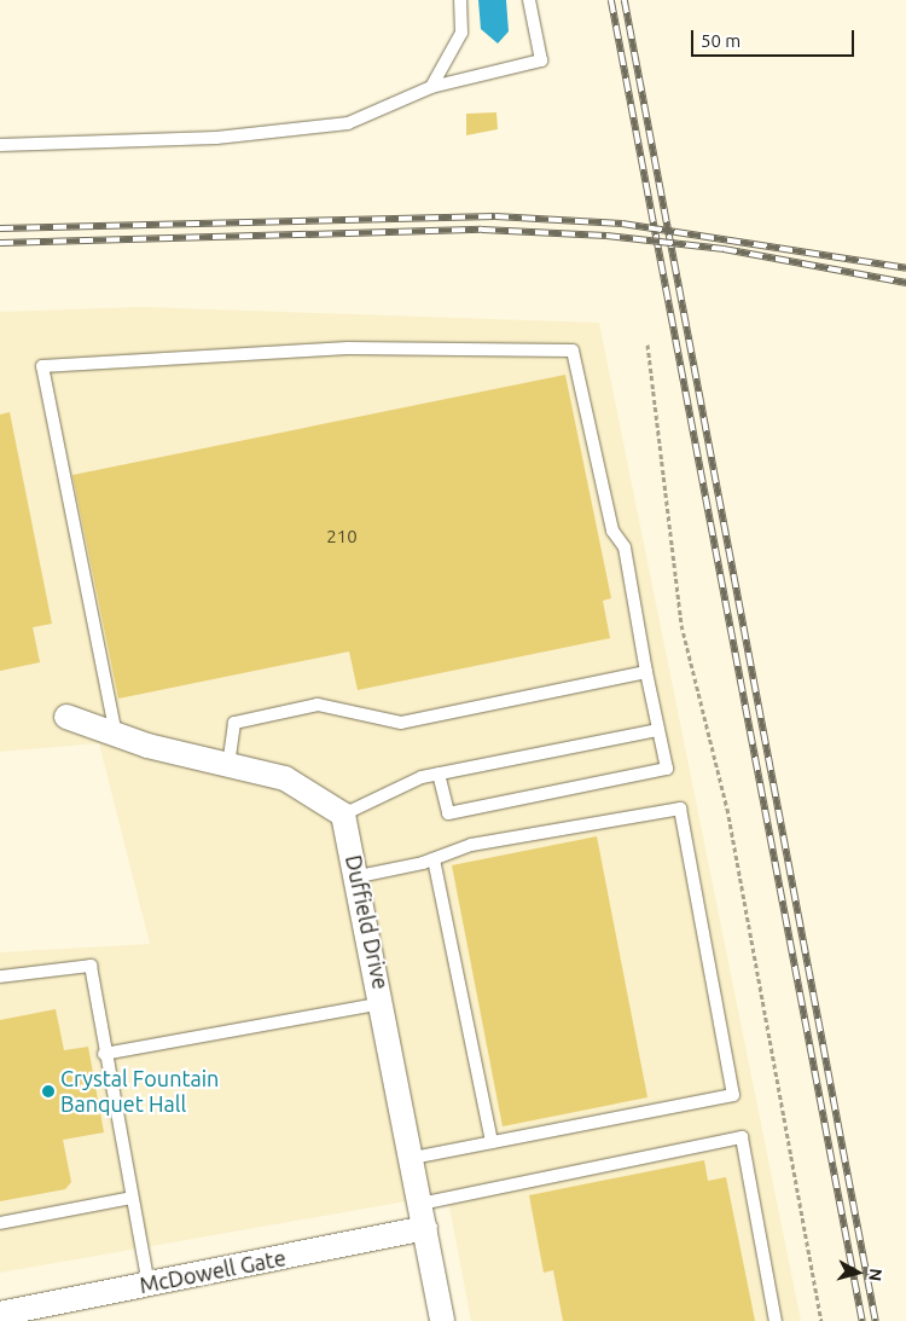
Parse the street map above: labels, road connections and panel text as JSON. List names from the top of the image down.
{
  "streets": {
    "street": ["Duffield Drive", "McDowell Gate"]
  },
  "crossings": [
    ["Duffield Drive", "McDowell Gate"]
  ],
  "places": ["Crystal Fountain Banquet Hall"],
  "house_numbers": ["210"],
  "scale_bar": "50 m",
  "north": "right"
}
